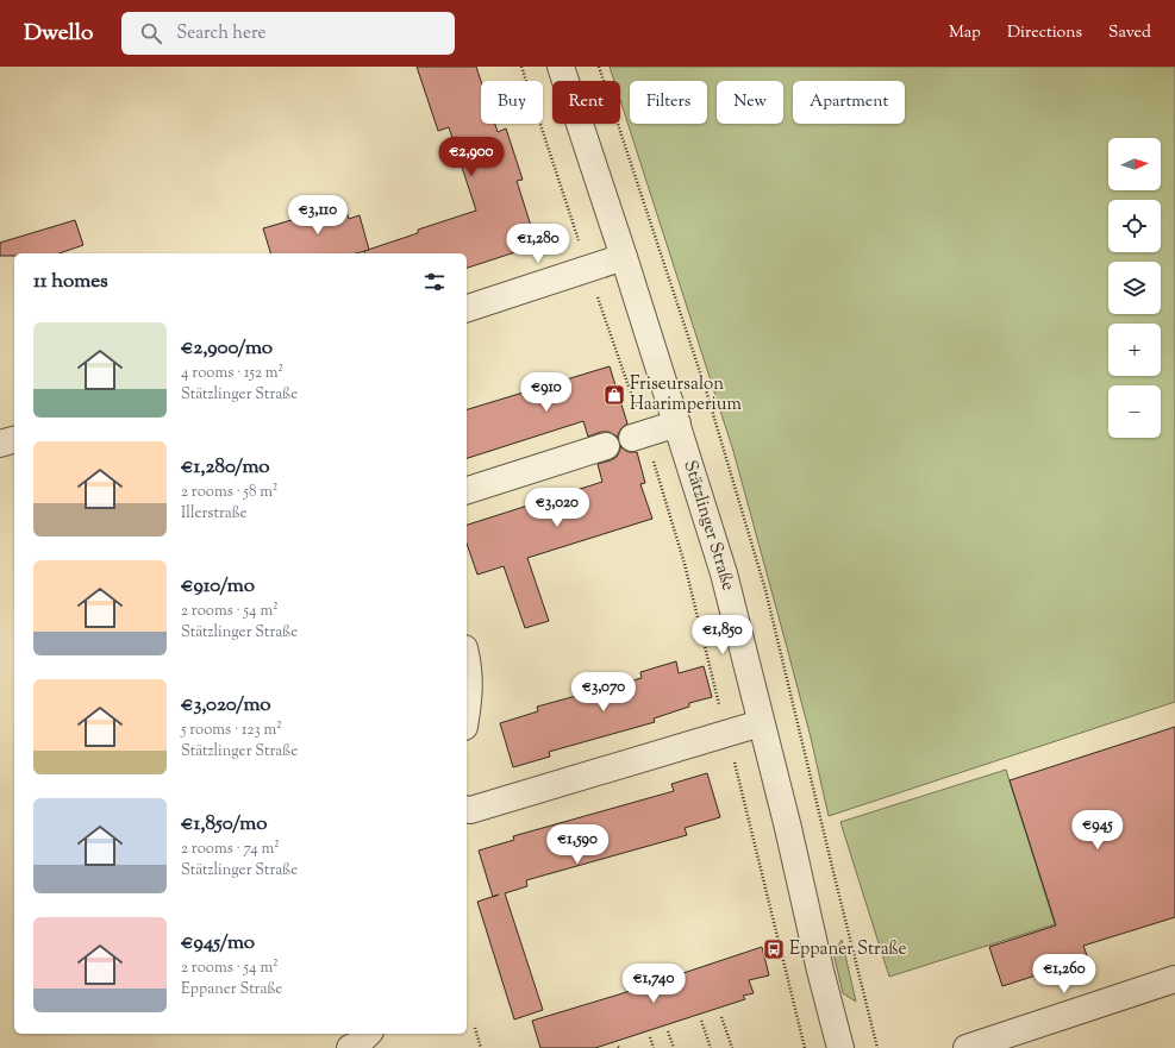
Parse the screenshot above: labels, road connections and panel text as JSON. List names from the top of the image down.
{
  "streets": {
    "street": ["Stätzlinger Straße"]
  },
  "places": {
    "shop": ["Friseursalon Haarimperium"],
    "bus stop": ["Eppaner Straße"]
  },
  "north": "right",
  "page": {
    "header": "Dwello",
    "search": "Search here",
    "nav": ["Map", "Directions", "Saved"],
    "chip": [
      "Buy",
      "Rent",
      "Filters",
      "New",
      "Apartment"
    ],
    "price": [
      "€2,900",
      "€3,110",
      "€1,280",
      "€910",
      "€3,020",
      "€1,850",
      "€3,070",
      "€945",
      "€1,590",
      "€1,260",
      "€1,740"
    ],
    "map_buttons": ["+", "−"],
    "heading": "11 homes",
    "list": [
      {
        "name": "€2,900/mo",
        "note": "4 rooms · 152 m² · Stätzlinger Straße"
      },
      {
        "name": "€1,280/mo",
        "note": "2 rooms · 58 m² · Illerstraße"
      },
      {
        "name": "€910/mo",
        "note": "2 rooms · 54 m² · Stätzlinger Straße"
      },
      {
        "name": "€3,020/mo",
        "note": "5 rooms · 123 m² · Stätzlinger Straße"
      },
      {
        "name": "€1,850/mo",
        "note": "2 rooms · 74 m² · Stätzlinger Straße"
      },
      {
        "name": "€945/mo",
        "note": "2 rooms · 54 m² · Eppaner Straße"
      }
    ]
  }
}
